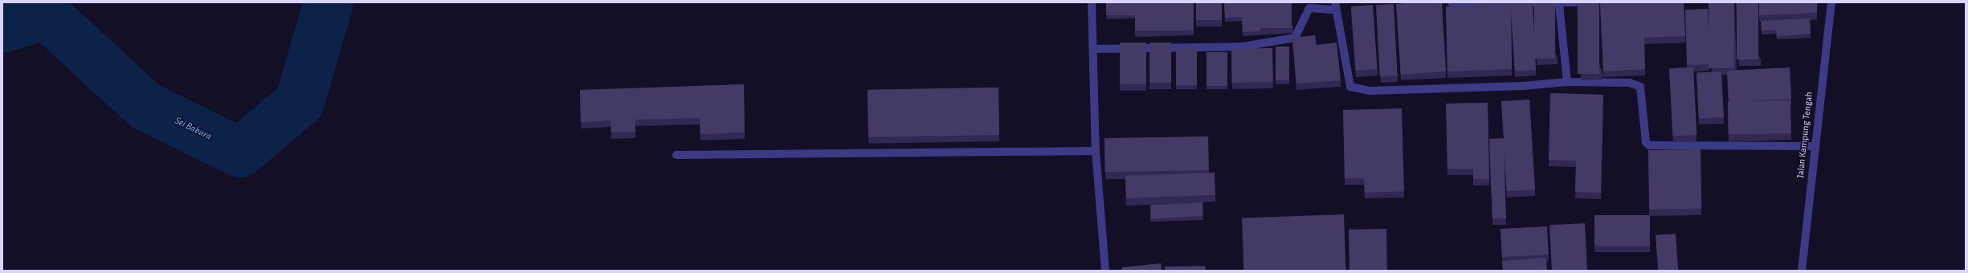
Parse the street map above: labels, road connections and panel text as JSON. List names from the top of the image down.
{
  "streets": {
    "street": ["Jalan Kampung Tengah"]
  },
  "water": ["Sei Babura"]
}
